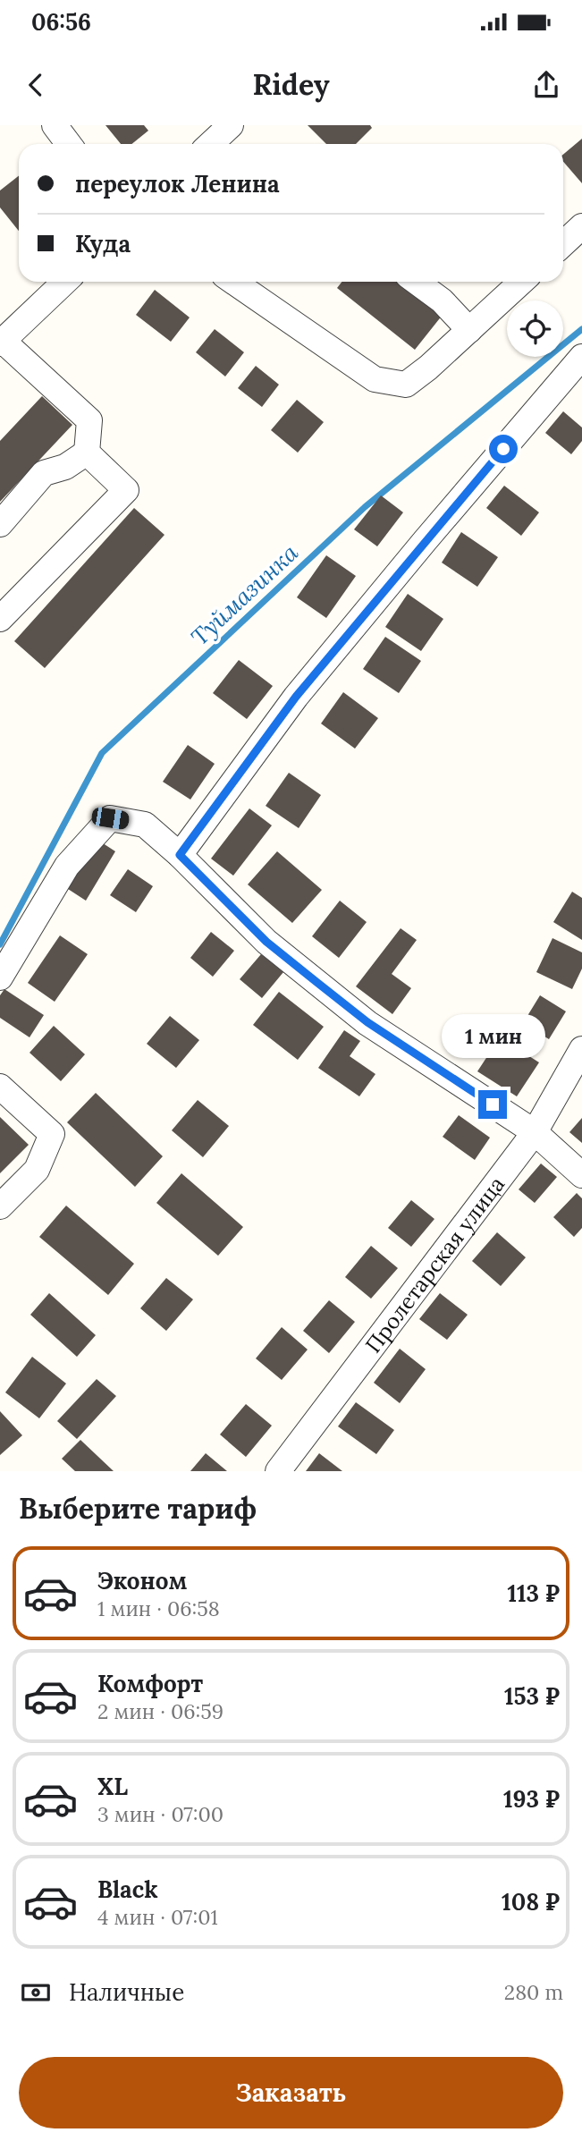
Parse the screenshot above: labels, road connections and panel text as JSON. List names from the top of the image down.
{
  "streets": {
    "street": ["Пролетарская улица"]
  },
  "water": ["Туймазинка"],
  "page": {
    "status": "06:56",
    "header": "Ridey",
    "banner": ["переулок Ленина", "Куда"],
    "bubble": "1 мин",
    "heading": "Выберите тариф",
    "list": [
      {
        "name": "Эконом",
        "note": "1 мин · 06:58",
        "value": "113 ₽"
      },
      {
        "name": "Комфорт",
        "note": "2 мин · 06:59",
        "value": "153 ₽"
      },
      {
        "name": "XL",
        "note": "3 мин · 07:00",
        "value": "193 ₽"
      },
      {
        "name": "Black",
        "note": "4 мин · 07:01",
        "value": "108 ₽"
      }
    ],
    "pay": ["Наличные", "280 m"],
    "buttons": "Заказать"
  }
}
